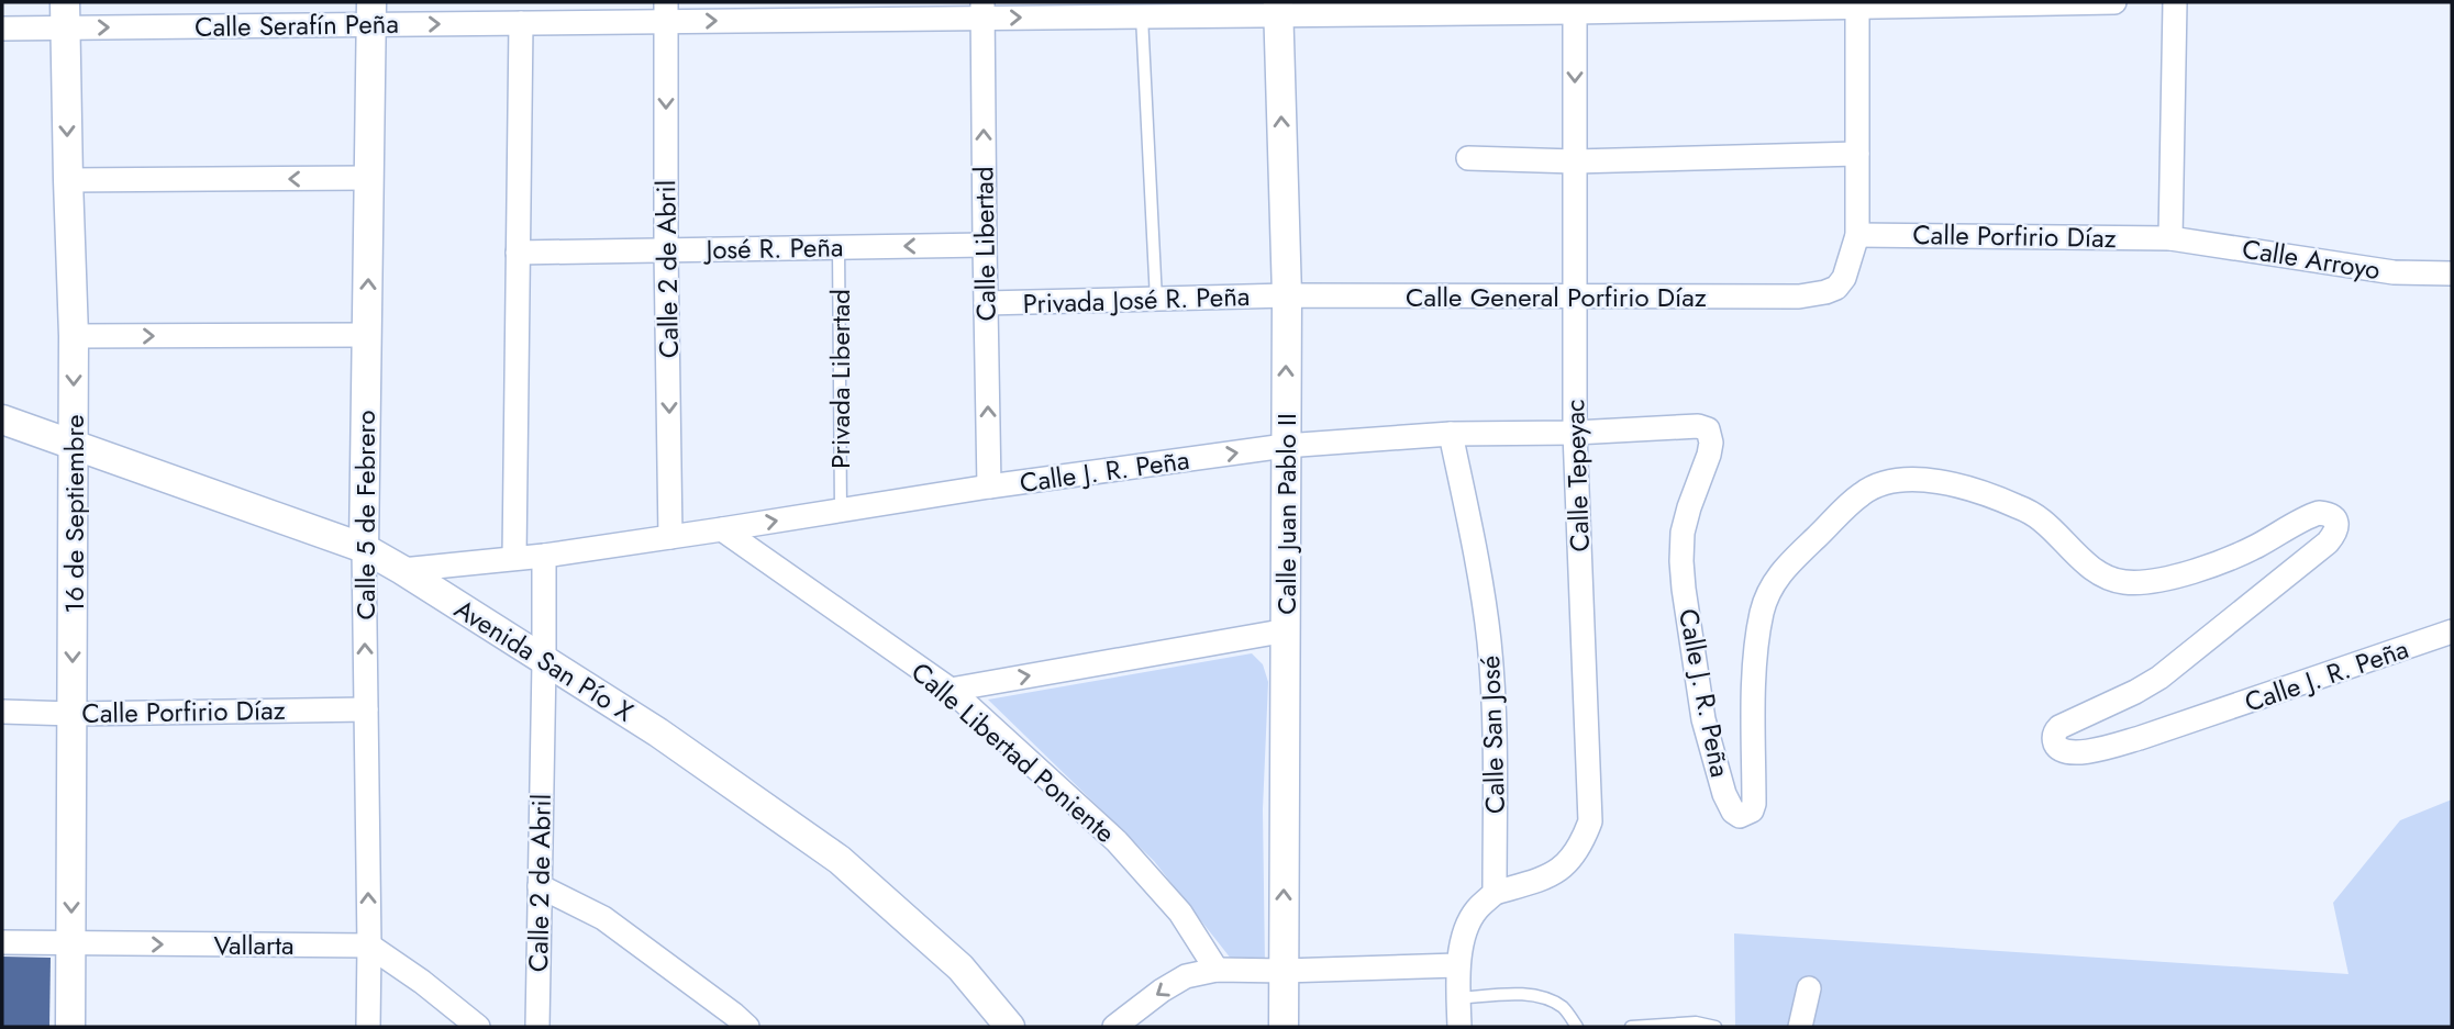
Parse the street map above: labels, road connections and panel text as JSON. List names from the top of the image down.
{
  "streets": {
    "street": [
      "Calle Serafín Peña",
      "Calle Porfirio Díaz",
      "Calle Libertad",
      "José R. Peña",
      "Calle Arroyo",
      "Calle 2 de Abril",
      "Calle General Porfirio Díaz",
      "Privada José R. Peña",
      "Calle J. R. Peña",
      "Calle Tepeyac",
      "16 de Septiembre",
      "Calle Juan Pablo II",
      "Calle 5 de Febrero",
      "Avenida San Pío X",
      "Calle San José",
      "Calle Libertad Poniente",
      "Vallarta"
    ],
    "lane": ["Privada Libertad"]
  },
  "crossings": [
    ["Calle Serafín Peña", "Calle Libertad"],
    ["Calle Serafín Peña", "Calle 2 de Abril"],
    ["Calle Serafín Peña", "Calle Tepeyac"],
    ["Calle Serafín Peña", "16 de Septiembre"],
    ["Calle Serafín Peña", "Calle Juan Pablo II"],
    ["Calle Serafín Peña", "Calle 5 de Febrero"],
    ["Calle Porfirio Díaz", "Calle Arroyo"],
    ["Calle Porfirio Díaz", "Calle General Porfirio Díaz"],
    ["Calle Porfirio Díaz", "16 de Septiembre"],
    ["Calle Porfirio Díaz", "Calle 5 de Febrero"],
    ["Calle Libertad", "José R. Peña"],
    ["Calle Libertad", "Privada José R. Peña"],
    ["Calle Libertad", "Calle J. R. Peña"],
    ["José R. Peña", "Calle 2 de Abril"],
    ["José R. Peña", "Privada Libertad"],
    ["Calle 2 de Abril", "Calle J. R. Peña"],
    ["Calle 2 de Abril", "Avenida San Pío X"],
    ["Calle General Porfirio Díaz", "Privada José R. Peña"],
    ["Calle General Porfirio Díaz", "Calle Tepeyac"],
    ["Calle General Porfirio Díaz", "Calle Juan Pablo II"],
    ["Privada José R. Peña", "Calle Juan Pablo II"],
    ["Privada Libertad", "Calle J. R. Peña"],
    ["Calle J. R. Peña", "Calle Tepeyac"],
    ["Calle J. R. Peña", "Calle Juan Pablo II"],
    ["Calle J. R. Peña", "Avenida San Pío X"],
    ["Calle J. R. Peña", "Calle San José"],
    ["Calle J. R. Peña", "Calle Libertad Poniente"],
    ["Calle Tepeyac", "Calle San José"],
    ["16 de Septiembre", "Avenida San Pío X"],
    ["16 de Septiembre", "Vallarta"],
    ["Calle 5 de Febrero", "Avenida San Pío X"],
    ["Calle 5 de Febrero", "Vallarta"]
  ],
  "one_way": [
    "Calle Libertad",
    "16 de Septiembre",
    "Calle Juan Pablo II",
    "Vallarta"
  ]
}
